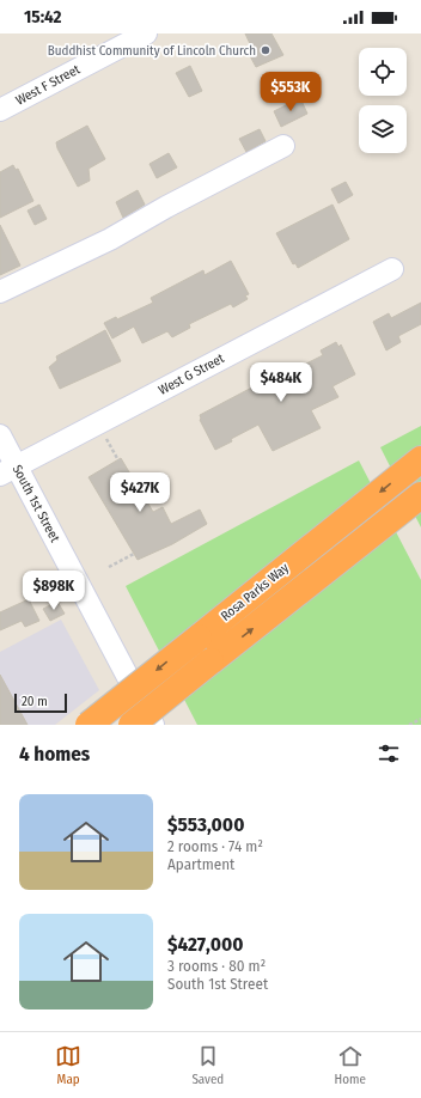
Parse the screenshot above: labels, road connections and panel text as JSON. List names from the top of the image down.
{
  "streets": {
    "highway": ["Rosa Parks Way"],
    "street": ["West F Street", "West G Street", "South 1st Street"]
  },
  "crossings": [
    ["West G Street", "South 1st Street"]
  ],
  "places": ["Buddhist Community of Lincoln Church"],
  "scale_bar": "20 m",
  "page": {
    "status": "15:42",
    "price": [
      "$553K",
      "$484K",
      "$427K",
      "$898K"
    ],
    "scale": "20 m",
    "heading": "4 homes",
    "list": [
      {
        "name": "$553,000",
        "note": "2 rooms · 74 m² · Apartment"
      },
      {
        "name": "$427,000",
        "note": "3 rooms · 80 m² · South 1st Street"
      }
    ],
    "tabs": ["Map", "Saved", "Home"]
  }
}
